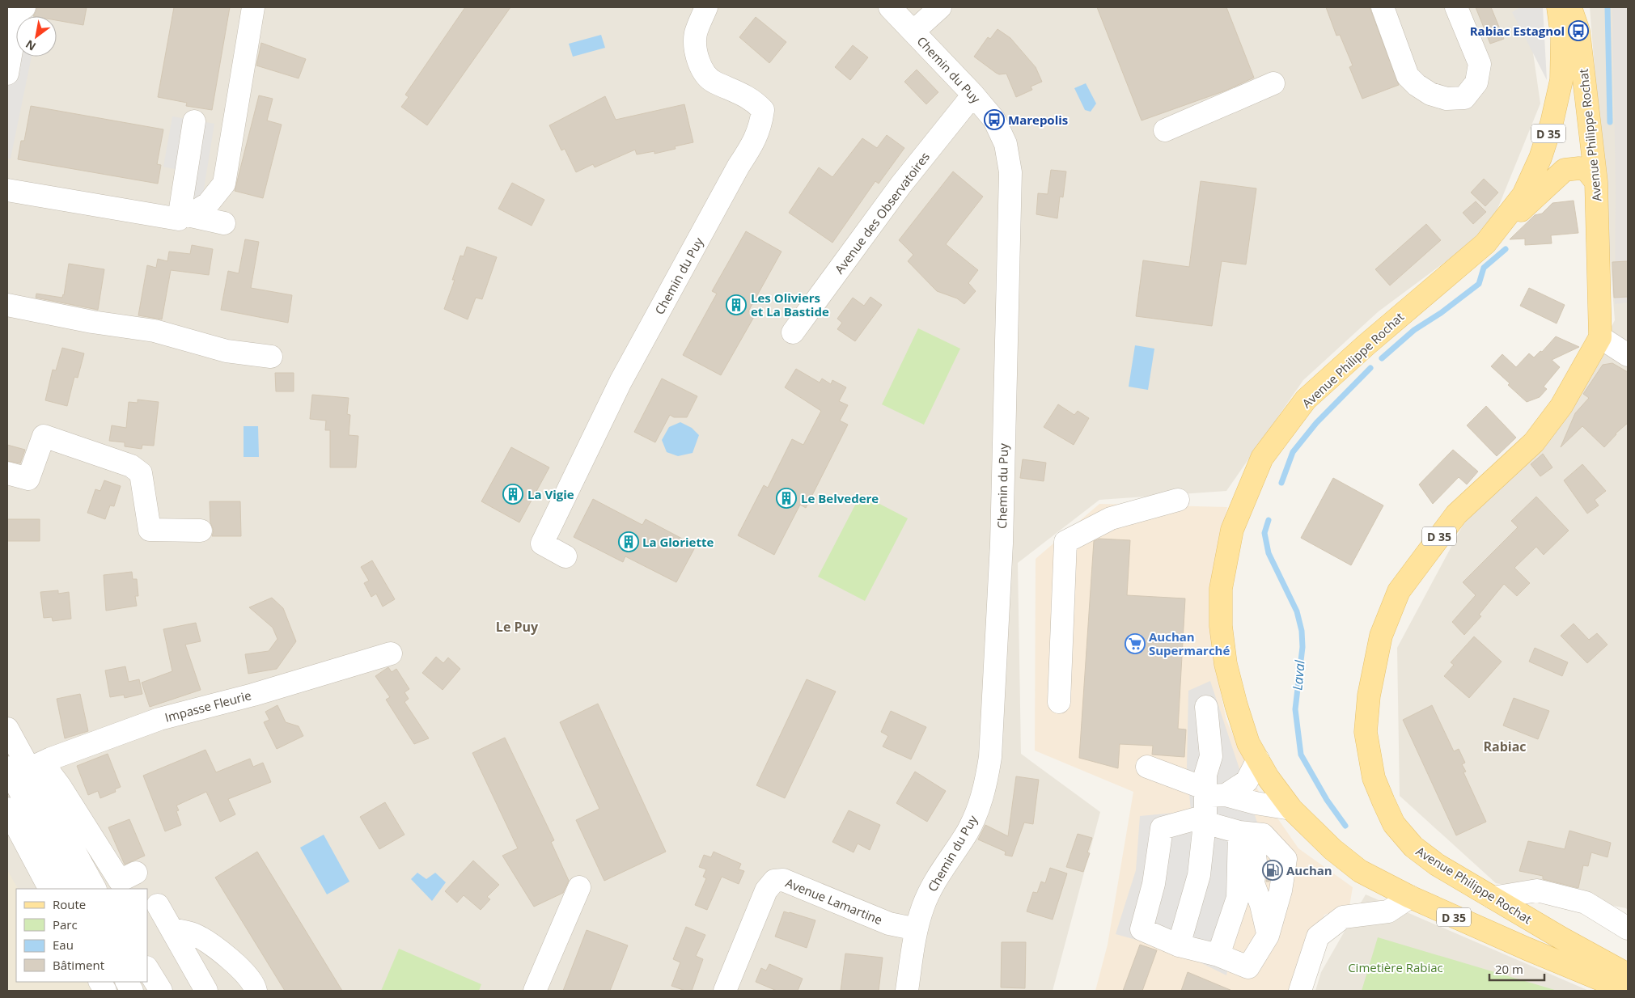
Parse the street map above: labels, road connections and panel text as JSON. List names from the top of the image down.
{
  "streets": {
    "main road": ["D 35", "Avenue Philippe Rochat"],
    "street": [
      "Chemin du Puy",
      "Avenue des Observatoires",
      "Impasse Fleurie",
      "Avenue Lamartine"
    ]
  },
  "crossings": [
    ["Chemin du Puy", "Avenue des Observatoires"],
    ["Chemin du Puy", "Avenue Lamartine"]
  ],
  "districts": ["Le Puy", "Rabiac"],
  "water": ["Laval"],
  "parks": ["Cimetière Rabiac"],
  "places": {
    "bus stop": ["Rabiac Estagnol", "Marepolis"],
    "building": [
      "Les Oliviers et La Bastide",
      "La Vigie",
      "Le Belvedere",
      "La Gloriette"
    ],
    "supermarket": ["Auchan Supermarché"],
    "fuel station": ["Auchan"]
  },
  "legend": [
    "Route",
    "Parc",
    "Eau",
    "Bâtiment"
  ],
  "scale_bar": "20 m",
  "north": "bottom left"
}
